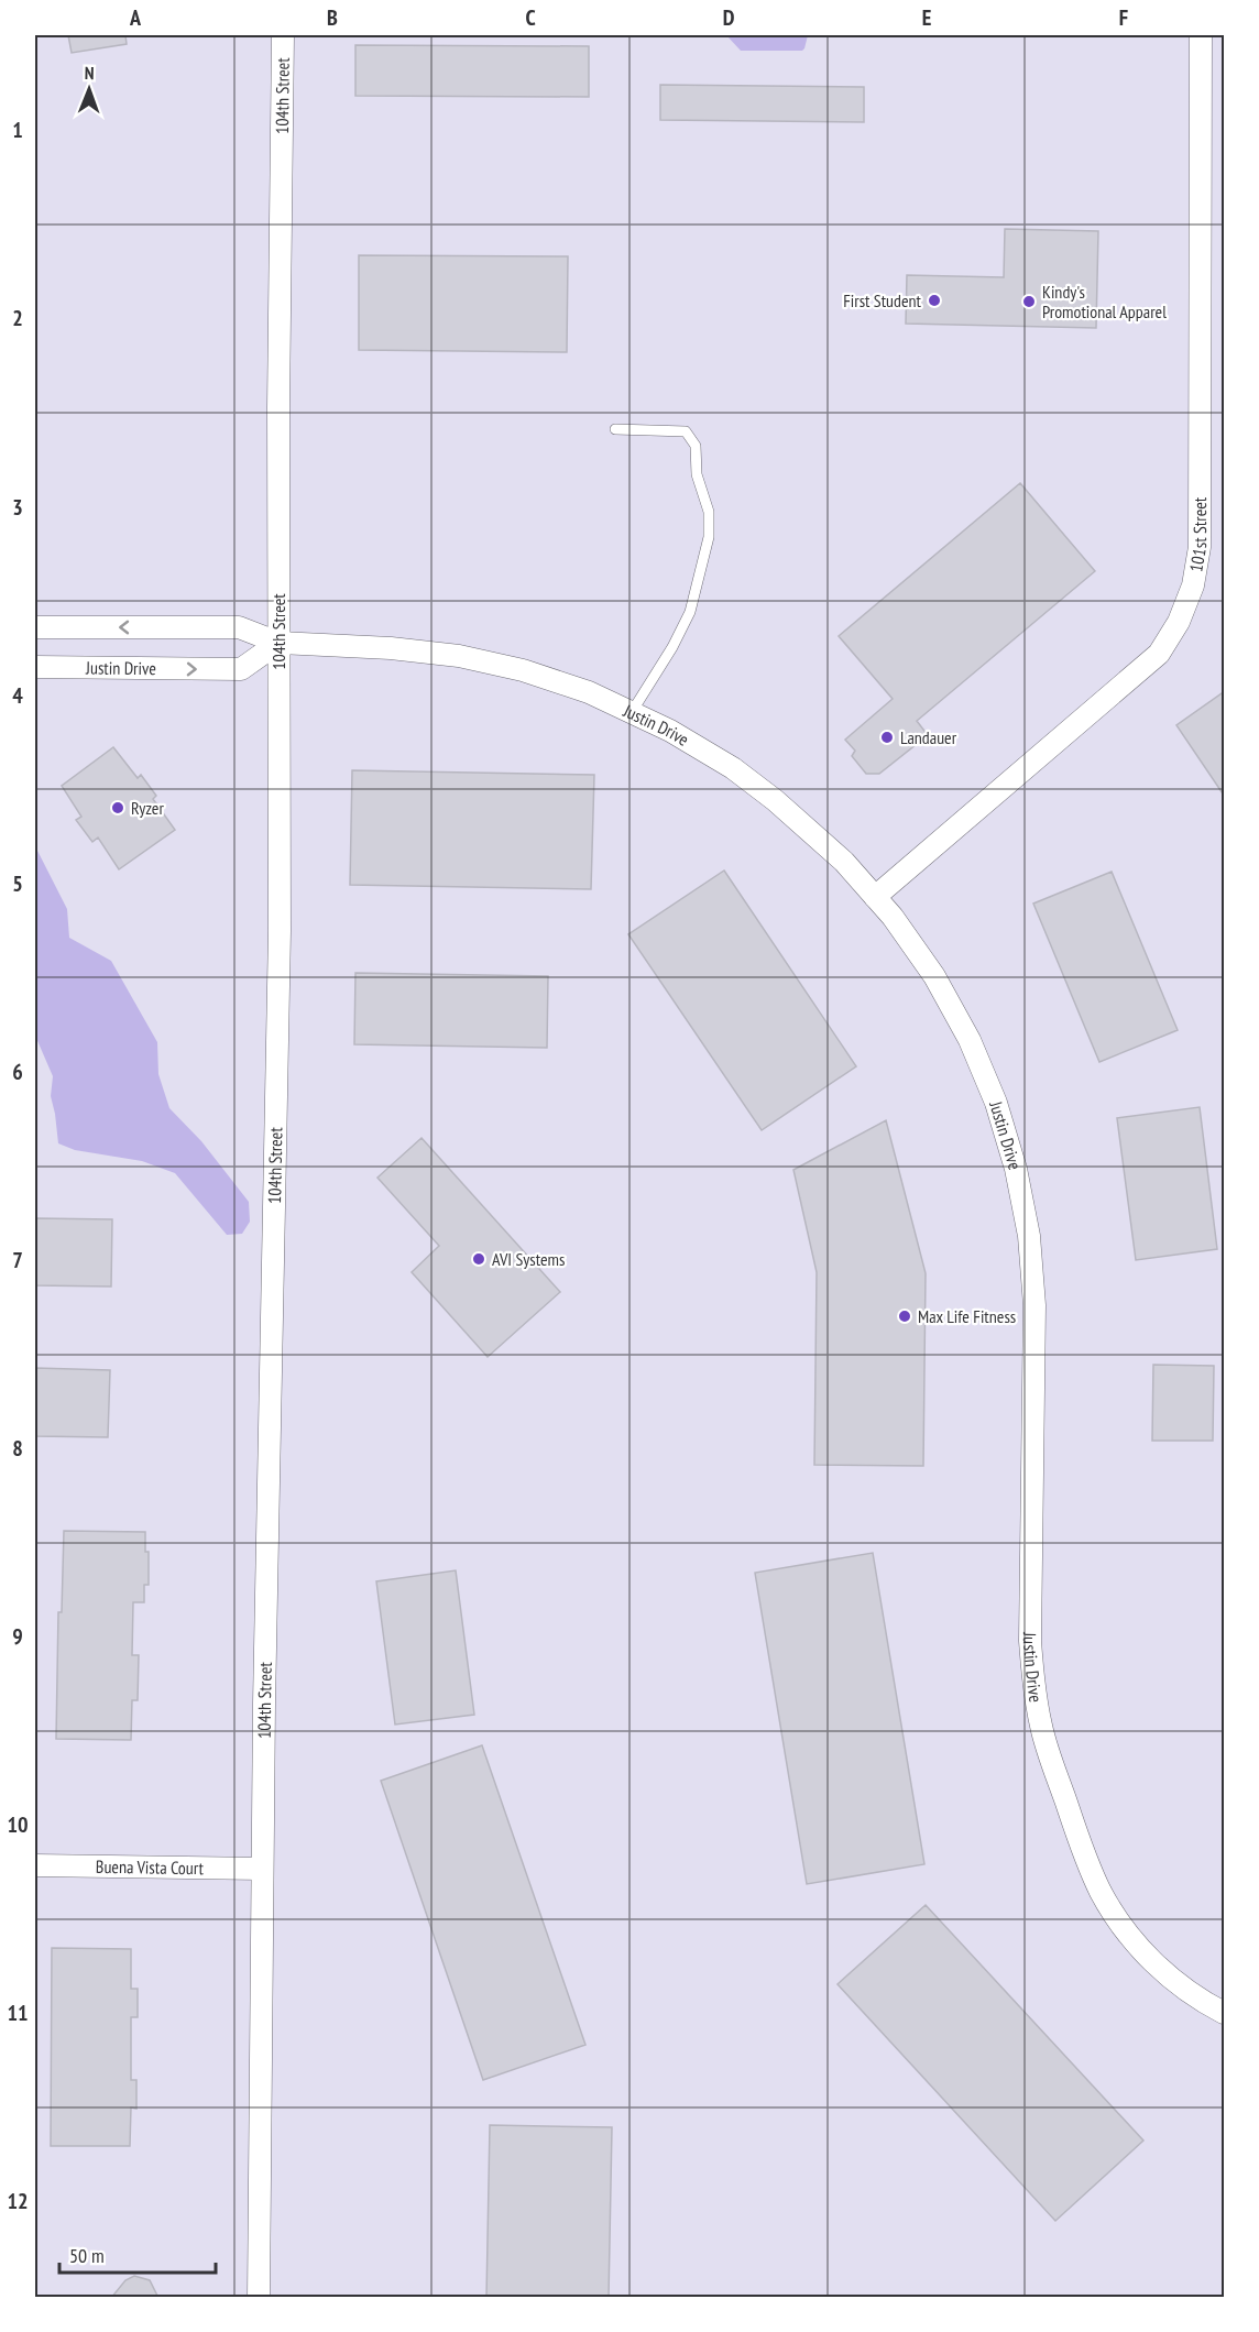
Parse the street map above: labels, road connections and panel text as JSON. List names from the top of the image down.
{
  "streets": {
    "street": [
      "104th Street",
      "101st Street",
      "Justin Drive",
      "Buena Vista Court"
    ]
  },
  "crossings": [
    ["104th Street", "Justin Drive"],
    ["104th Street", "Buena Vista Court"],
    ["101st Street", "Justin Drive"]
  ],
  "places": [
    "First Student",
    "Kindy's Promotional Apparel",
    "Landauer",
    "Ryzer",
    "AVI Systems",
    "Max Life Fitness"
  ],
  "scale_bar": "50 m",
  "north": "top",
  "grid": {
    "columns": [
      "A",
      "B",
      "C",
      "D",
      "E",
      "F"
    ],
    "rows": [
      "1",
      "2",
      "3",
      "4",
      "5",
      "6",
      "7",
      "8",
      "9",
      "10",
      "11",
      "12"
    ]
  }
}
